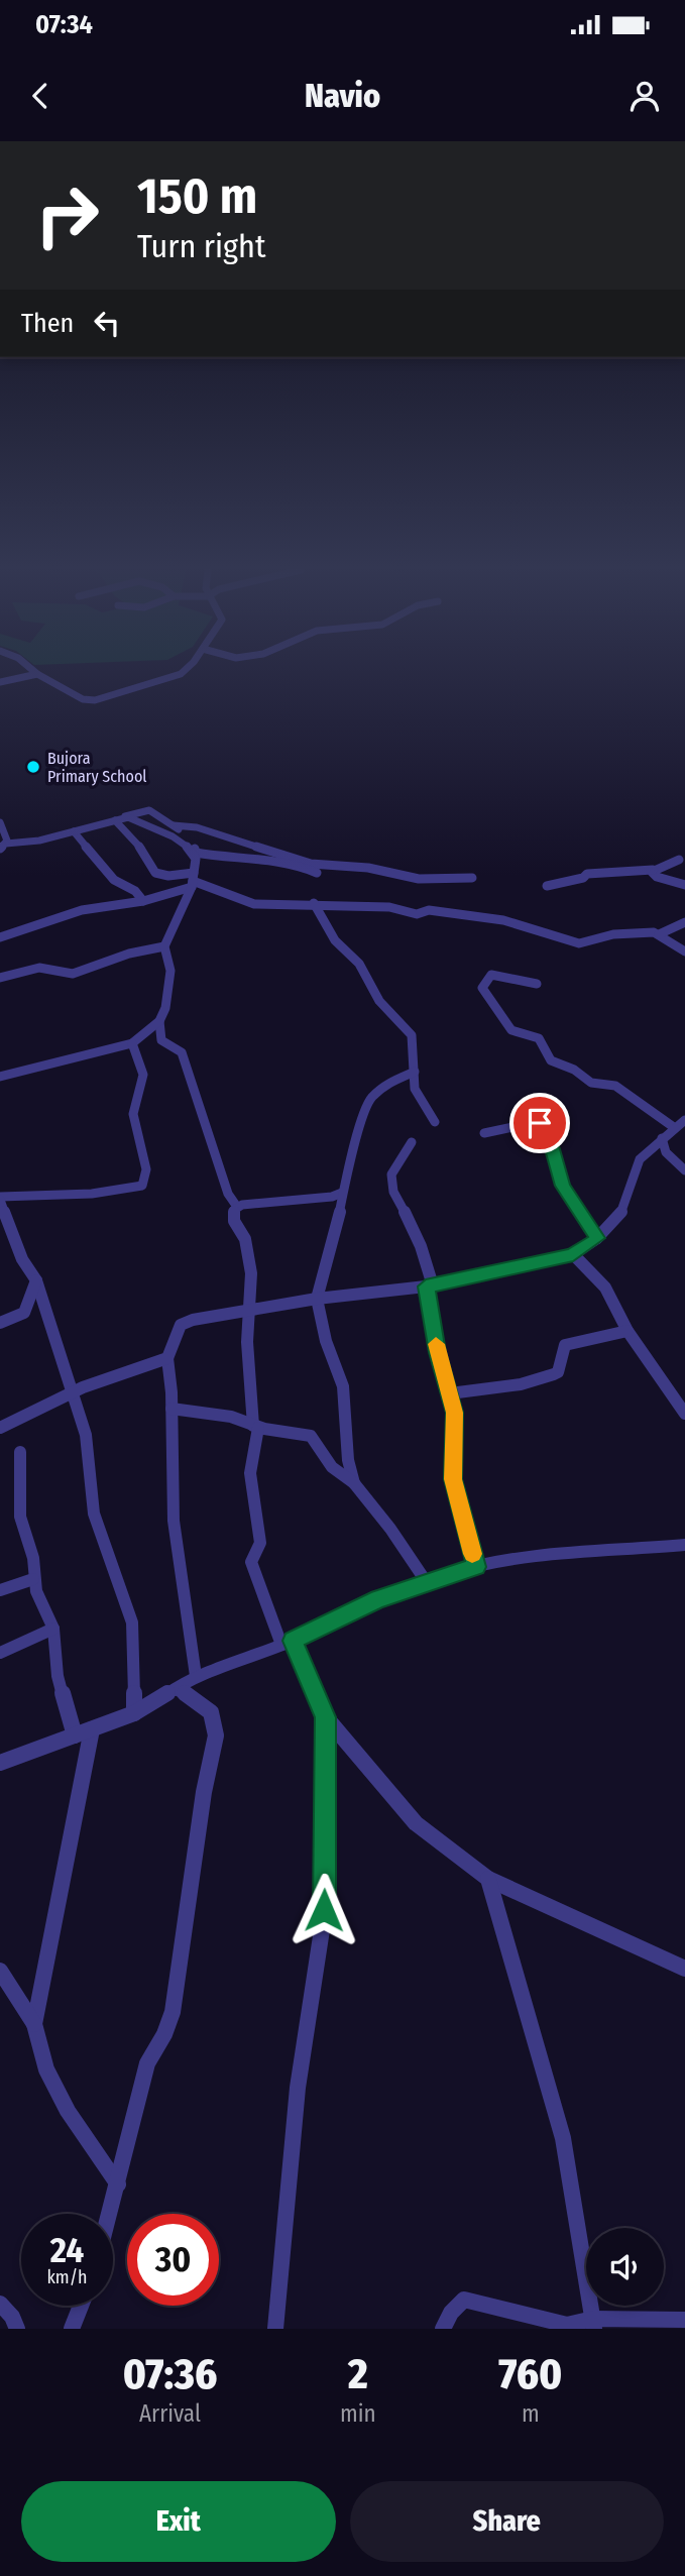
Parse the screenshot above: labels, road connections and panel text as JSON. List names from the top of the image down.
{
  "places": ["Bujora Primary School"],
  "page": {
    "status": "07:34",
    "header": "Navio",
    "turn": ["150 m", "Turn right"],
    "then": "Then",
    "speed": "24 km/h",
    "limit": "30",
    "eta": [
      "07:36",
      "Arrival",
      "2",
      "min",
      "760",
      "m"
    ],
    "buttons": ["Exit", "Share"]
  }
}
